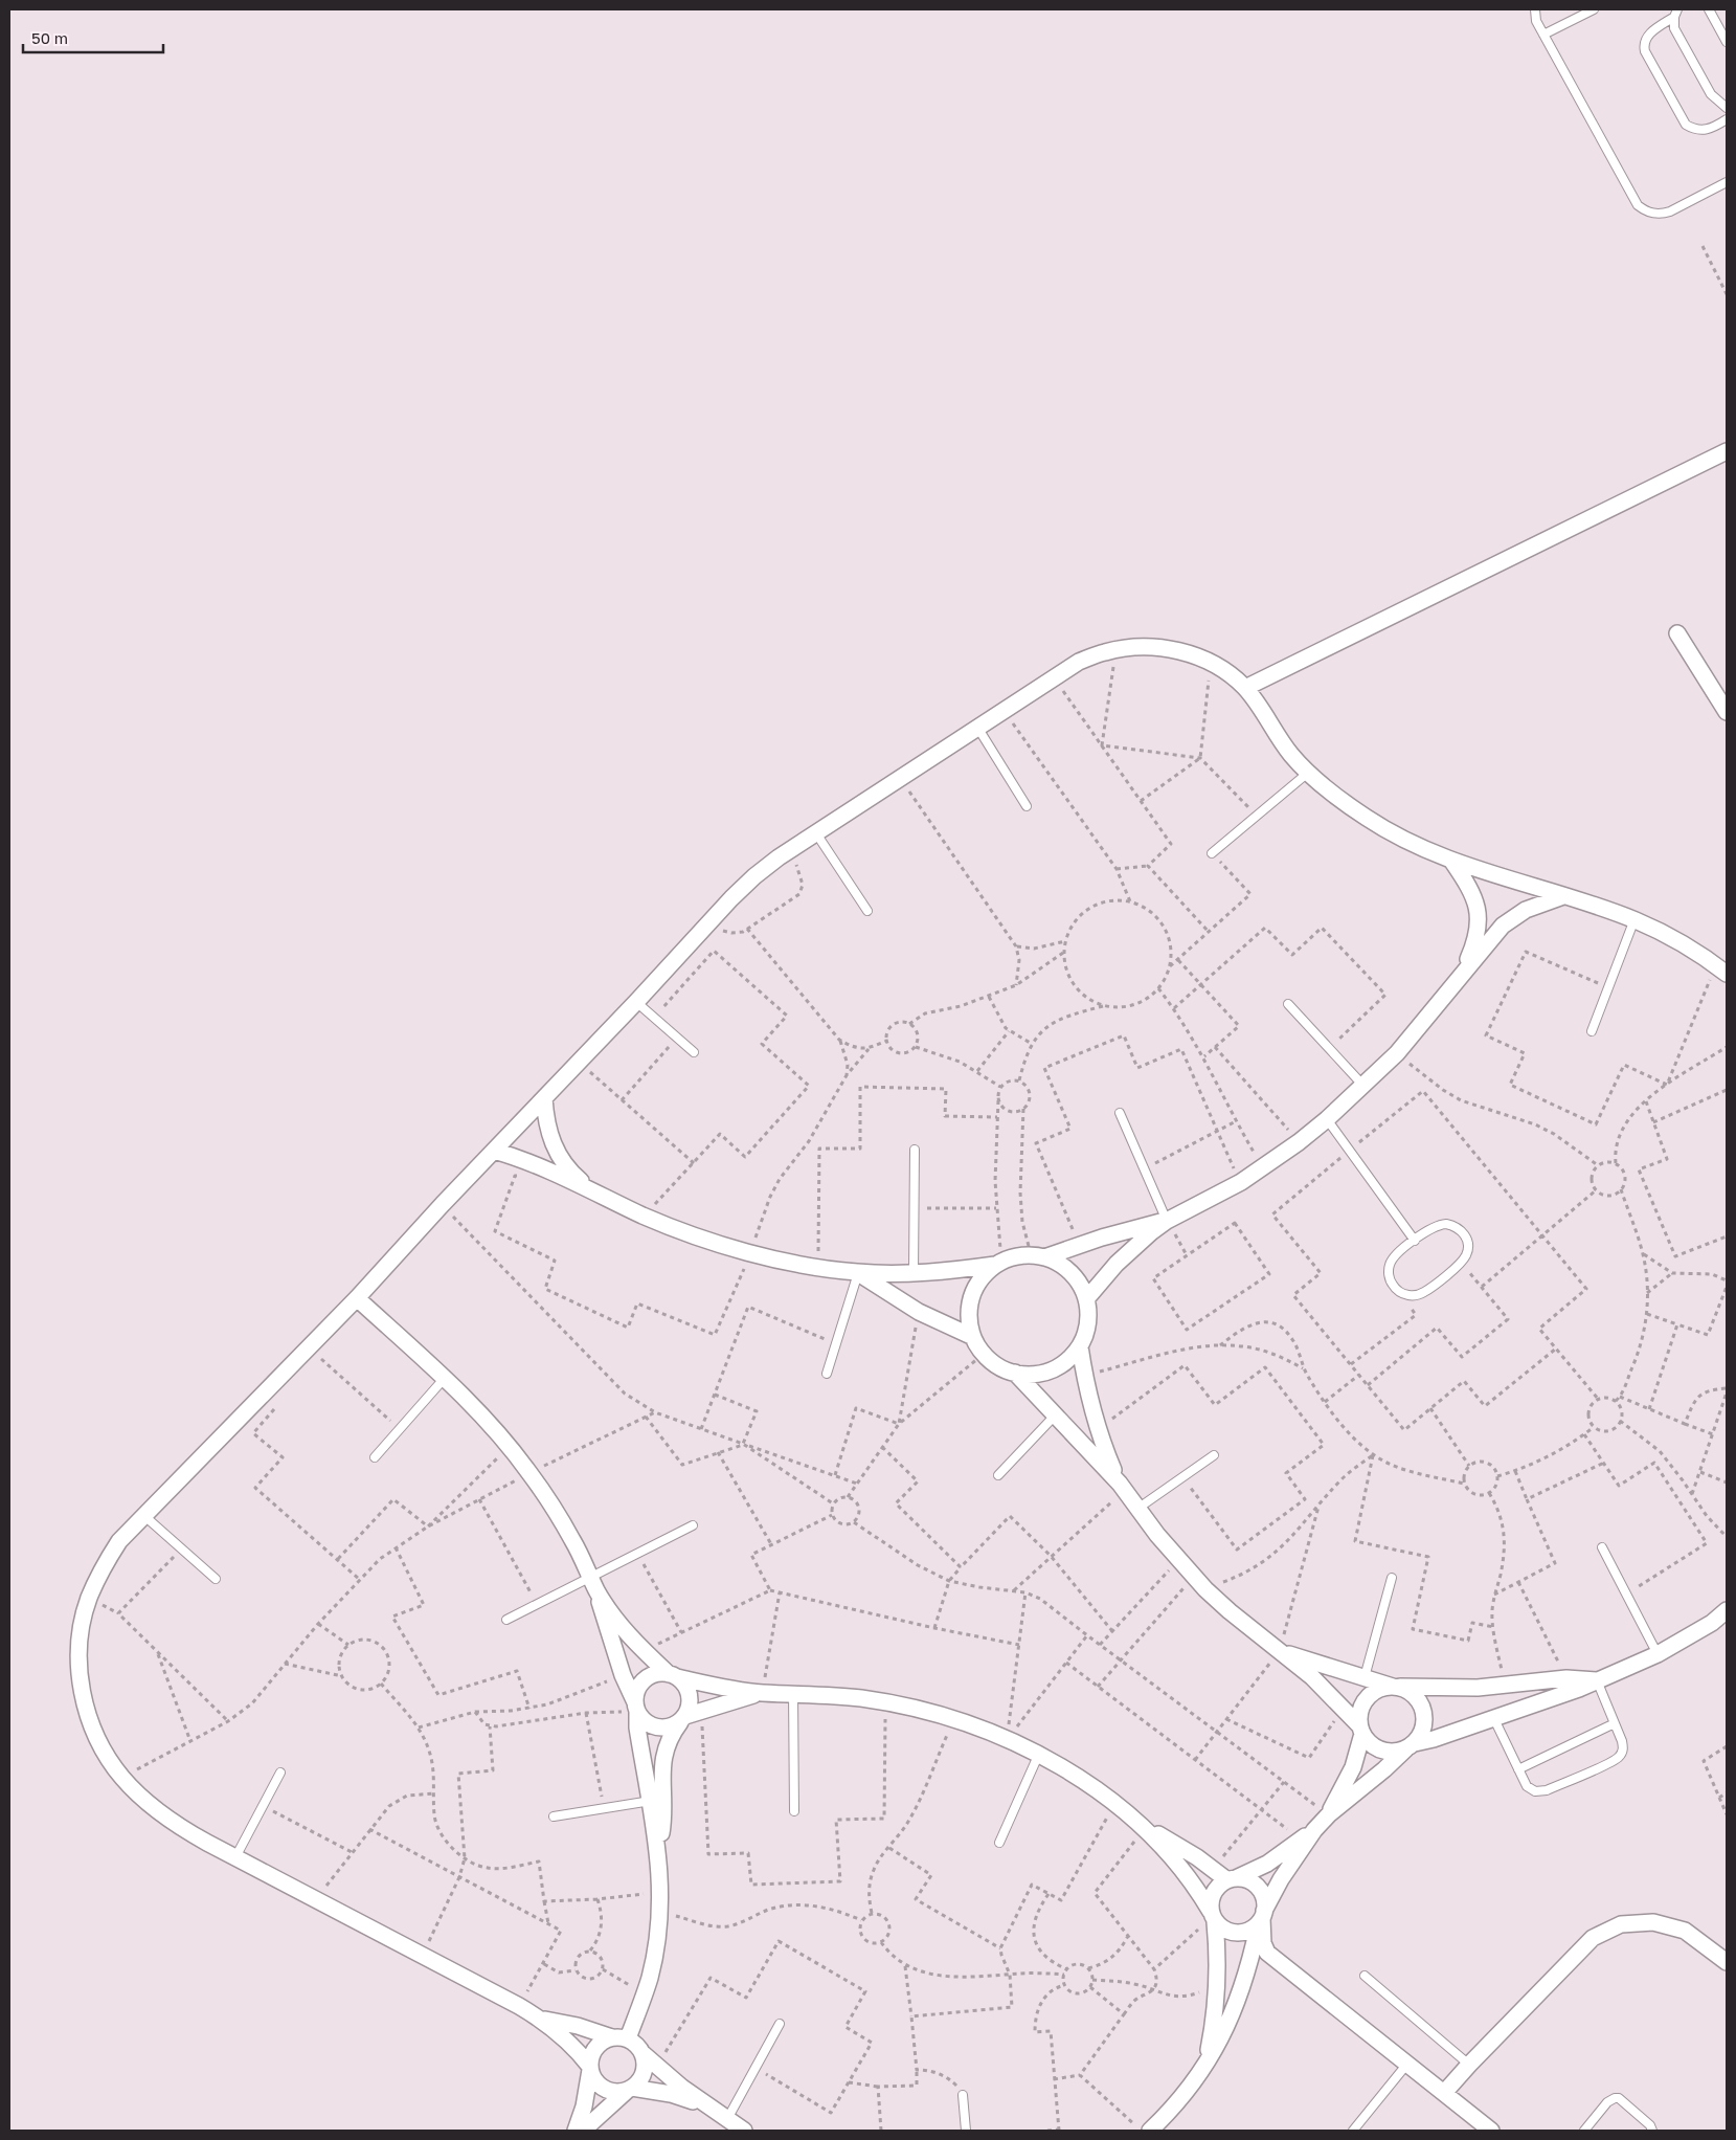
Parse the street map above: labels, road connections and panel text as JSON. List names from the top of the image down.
{
  "scale_bar": "50 m"
}
